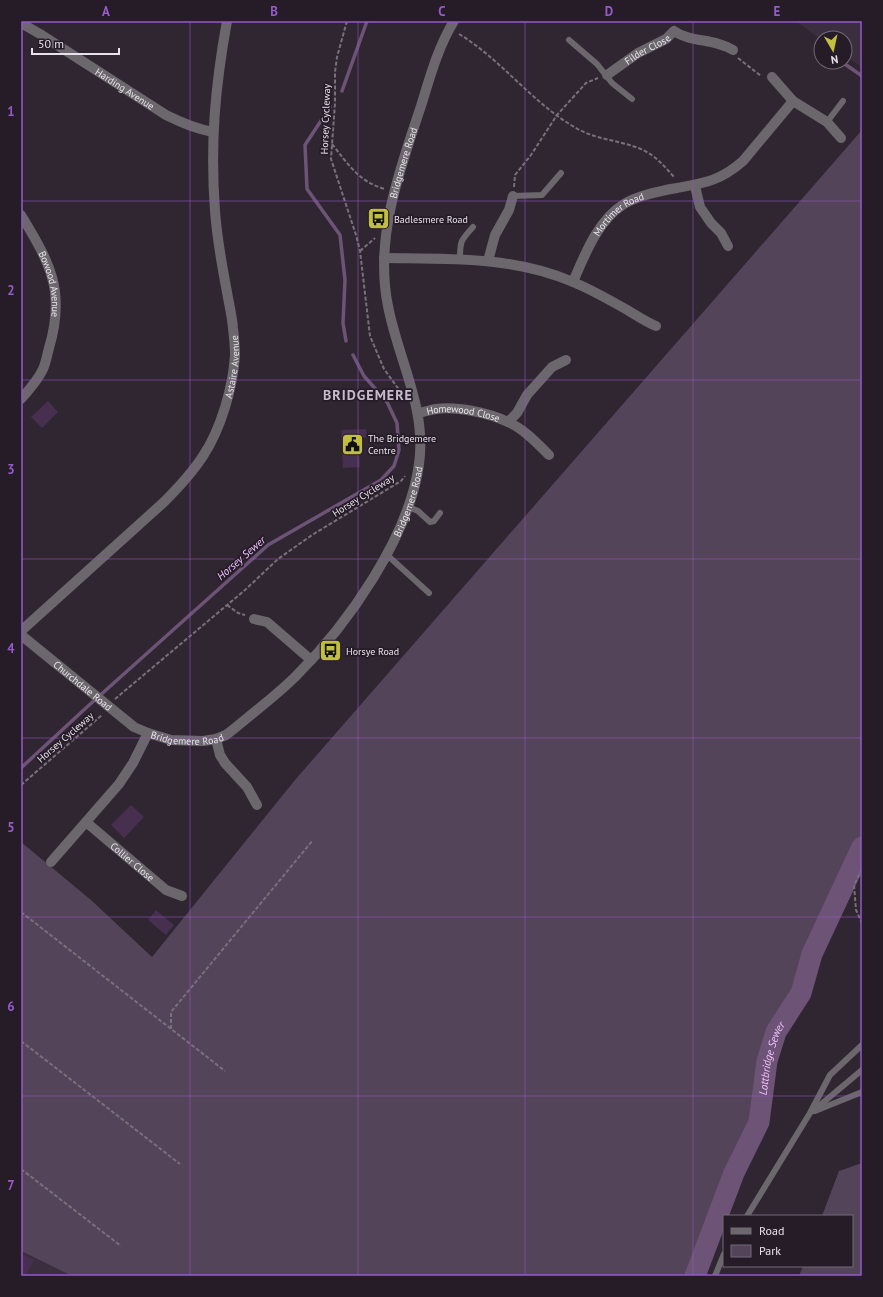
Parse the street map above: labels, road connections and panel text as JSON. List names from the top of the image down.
{
  "streets": {
    "street": [
      "Filder Close",
      "Harding Avenue",
      "Bridgemere Road",
      "Mortimer Road",
      "Bowood Avenue",
      "Astaire Avenue",
      "Homewood Close",
      "Churchdale Road",
      "Collier Close"
    ],
    "path": ["Horsey Cycleway"]
  },
  "crossings": [
    ["Harding Avenue", "Astaire Avenue"],
    ["Horsey Cycleway", "Churchdale Road"],
    ["Bridgemere Road", "Homewood Close"],
    ["Bridgemere Road", "Churchdale Road"],
    ["Bridgemere Road", "Collier Close"]
  ],
  "districts": ["BRIDGEMERE"],
  "water": ["Horsey Sewer", "Lottbridge Sewer"],
  "places": {
    "bus stop": ["Badlesmere Road", "Horsye Road"],
    "public building": ["The Bridgemere Centre"]
  },
  "legend": ["Road", "Park"],
  "scale_bar": "50 m",
  "north": "bottom",
  "grid": {
    "columns": [
      "A",
      "B",
      "C",
      "D",
      "E"
    ],
    "rows": [
      "1",
      "2",
      "3",
      "4",
      "5",
      "6",
      "7"
    ]
  }
}
